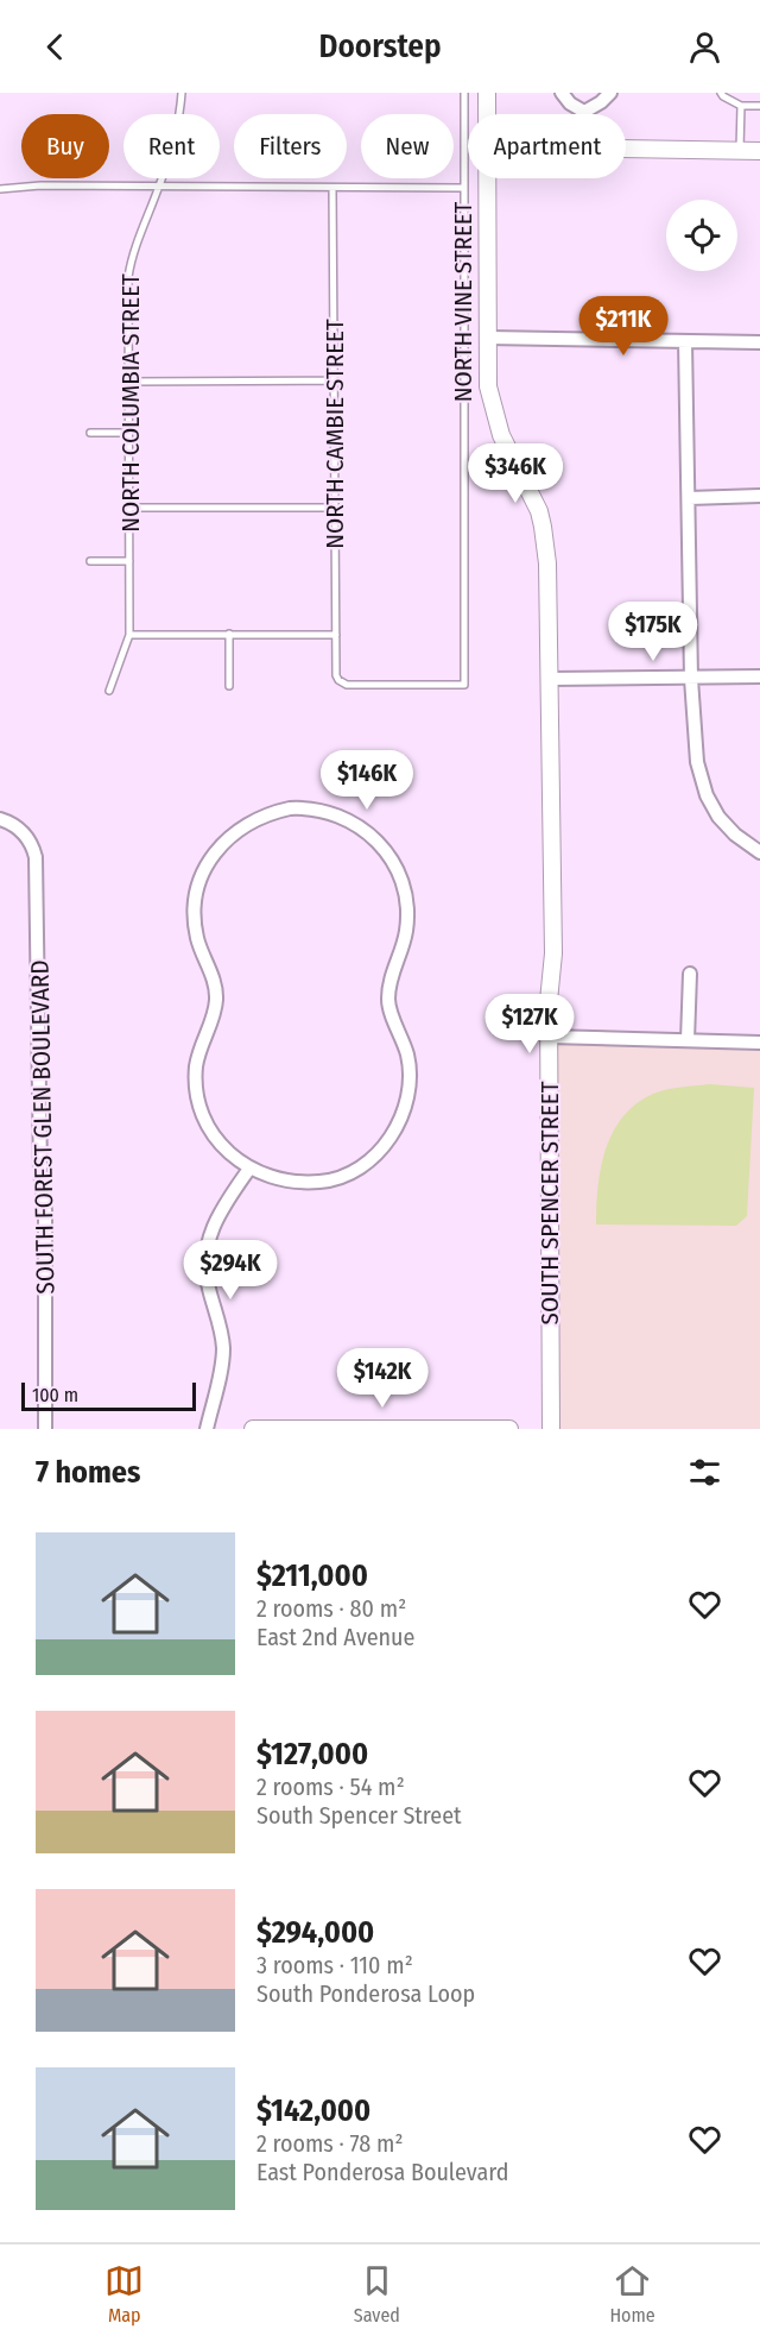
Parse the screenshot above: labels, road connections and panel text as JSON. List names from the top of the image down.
{
  "streets": {
    "street": ["SOUTH FOREST GLEN BOULEVARD", "SOUTH SPENCER STREET"],
    "lane": ["NORTH VINE STREET", "NORTH COLUMBIA STREET", "NORTH CAMBIE STREET"]
  },
  "crossings": [
    ["NORTH VINE STREET", "NORTH CAMBIE STREET"]
  ],
  "scale_bar": "100 m",
  "page": {
    "header": "Doorstep",
    "chip": [
      "Buy",
      "Rent",
      "Filters",
      "New",
      "Apartment"
    ],
    "price": [
      "$211K",
      "$346K",
      "$175K",
      "$146K",
      "$127K",
      "$294K",
      "$142K"
    ],
    "scale": "100 m",
    "heading": "7 homes",
    "list": [
      {
        "name": "$211,000",
        "note": "2 rooms · 80 m² · East 2nd Avenue"
      },
      {
        "name": "$127,000",
        "note": "2 rooms · 54 m² · South Spencer Street"
      },
      {
        "name": "$294,000",
        "note": "3 rooms · 110 m² · South Ponderosa Loop"
      },
      {
        "name": "$142,000",
        "note": "2 rooms · 78 m² · East Ponderosa Boulevard"
      }
    ],
    "tabs": ["Map", "Saved", "Home"]
  }
}
